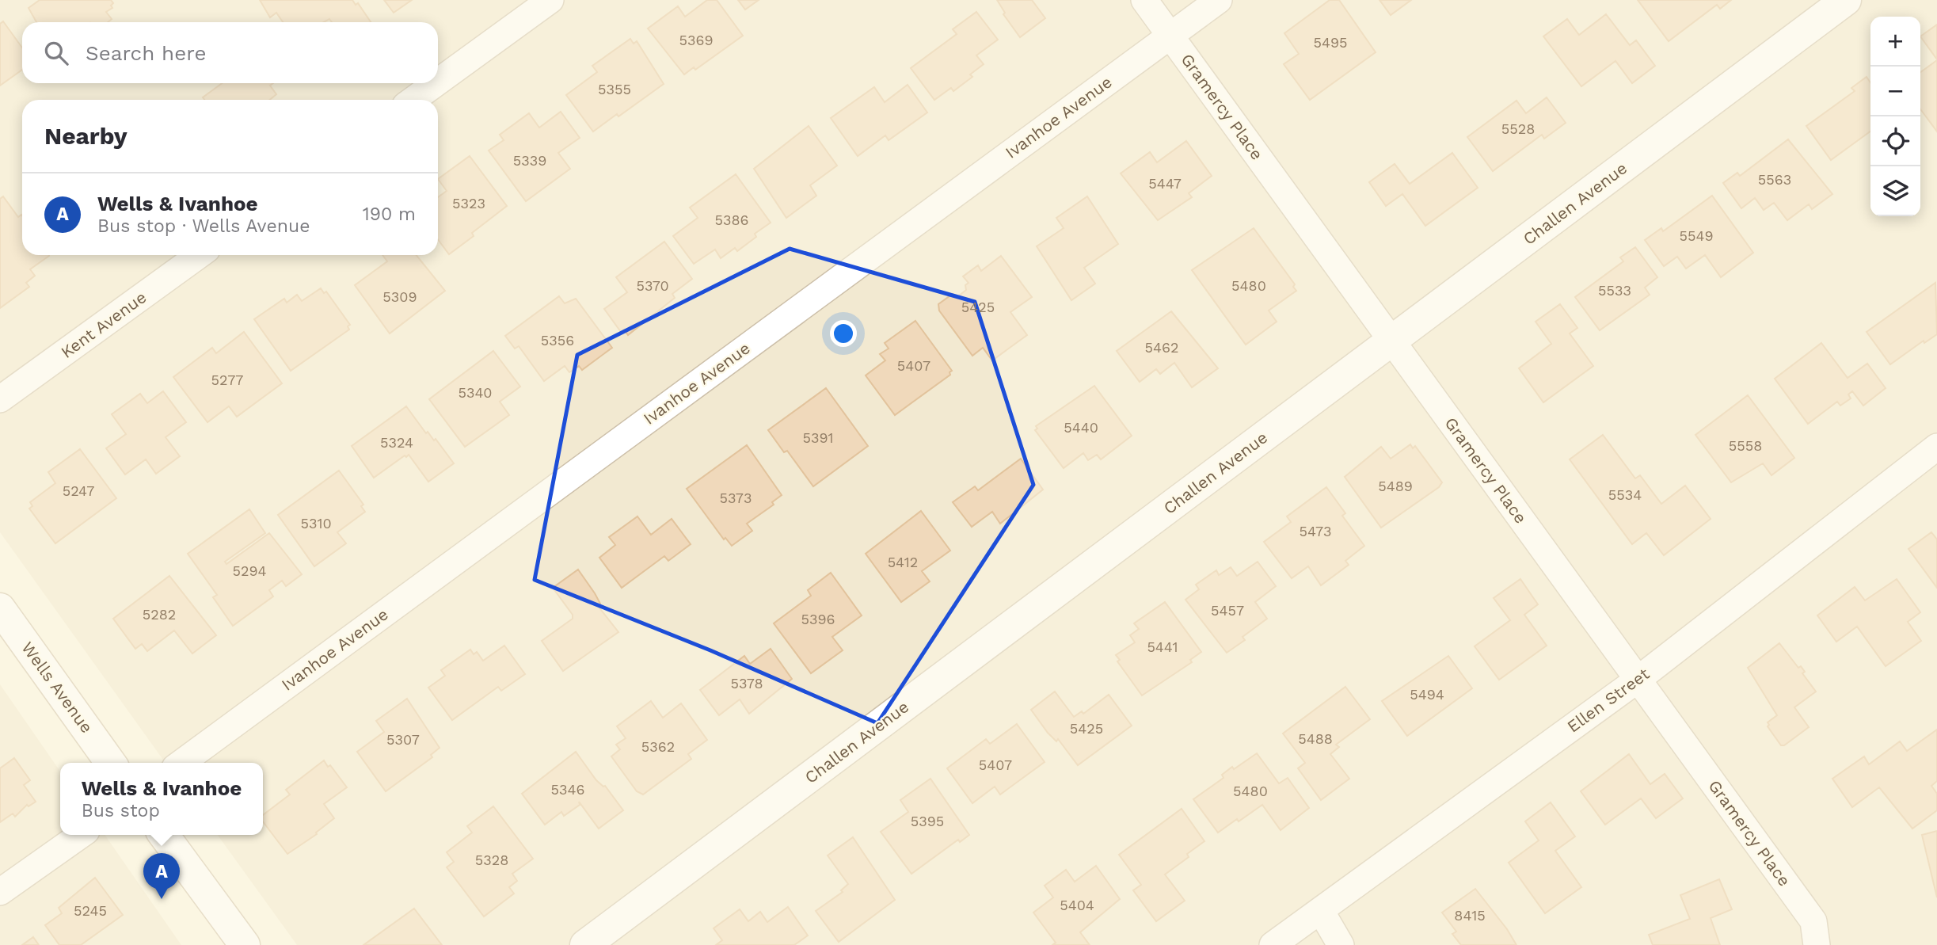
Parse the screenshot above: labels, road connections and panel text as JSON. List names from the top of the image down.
{
  "streets": {
    "street": [
      "Gramercy Place",
      "Ivanhoe Avenue",
      "Challen Avenue",
      "Kent Avenue",
      "Wells Avenue",
      "Ellen Street"
    ]
  },
  "crossings": [
    ["Gramercy Place", "Ivanhoe Avenue"],
    ["Gramercy Place", "Challen Avenue"],
    ["Gramercy Place", "Ellen Street"]
  ],
  "house_numbers": [
    "5369",
    "5495",
    "5355",
    "5528",
    "5339",
    "5563",
    "5447",
    "5323",
    "5386",
    "5549",
    "5370",
    "5480",
    "5533",
    "5309",
    "5425",
    "5356",
    "5462",
    "5407",
    "5277",
    "5340",
    "5440",
    "5391",
    "5324",
    "5558",
    "5489",
    "5247",
    "5534",
    "5373",
    "5310",
    "5473",
    "5412",
    "5294",
    "5457",
    "5282",
    "5396",
    "5441",
    "5378",
    "5494",
    "5425",
    "5488",
    "5307",
    "5362",
    "5407",
    "5346",
    "5480",
    "5395",
    "5328",
    "5404",
    "5245",
    "8415"
  ],
  "page": {
    "map_buttons": ["+", "−"],
    "search": "Search here",
    "heading": "Nearby",
    "list": [
      {
        "mark": "A",
        "name": "Wells & Ivanhoe",
        "note": "Bus stop · Wells Avenue",
        "value": "190 m"
      }
    ],
    "popup": ["Wells & Ivanhoe", "Bus stop"],
    "pins": "A"
  }
}
